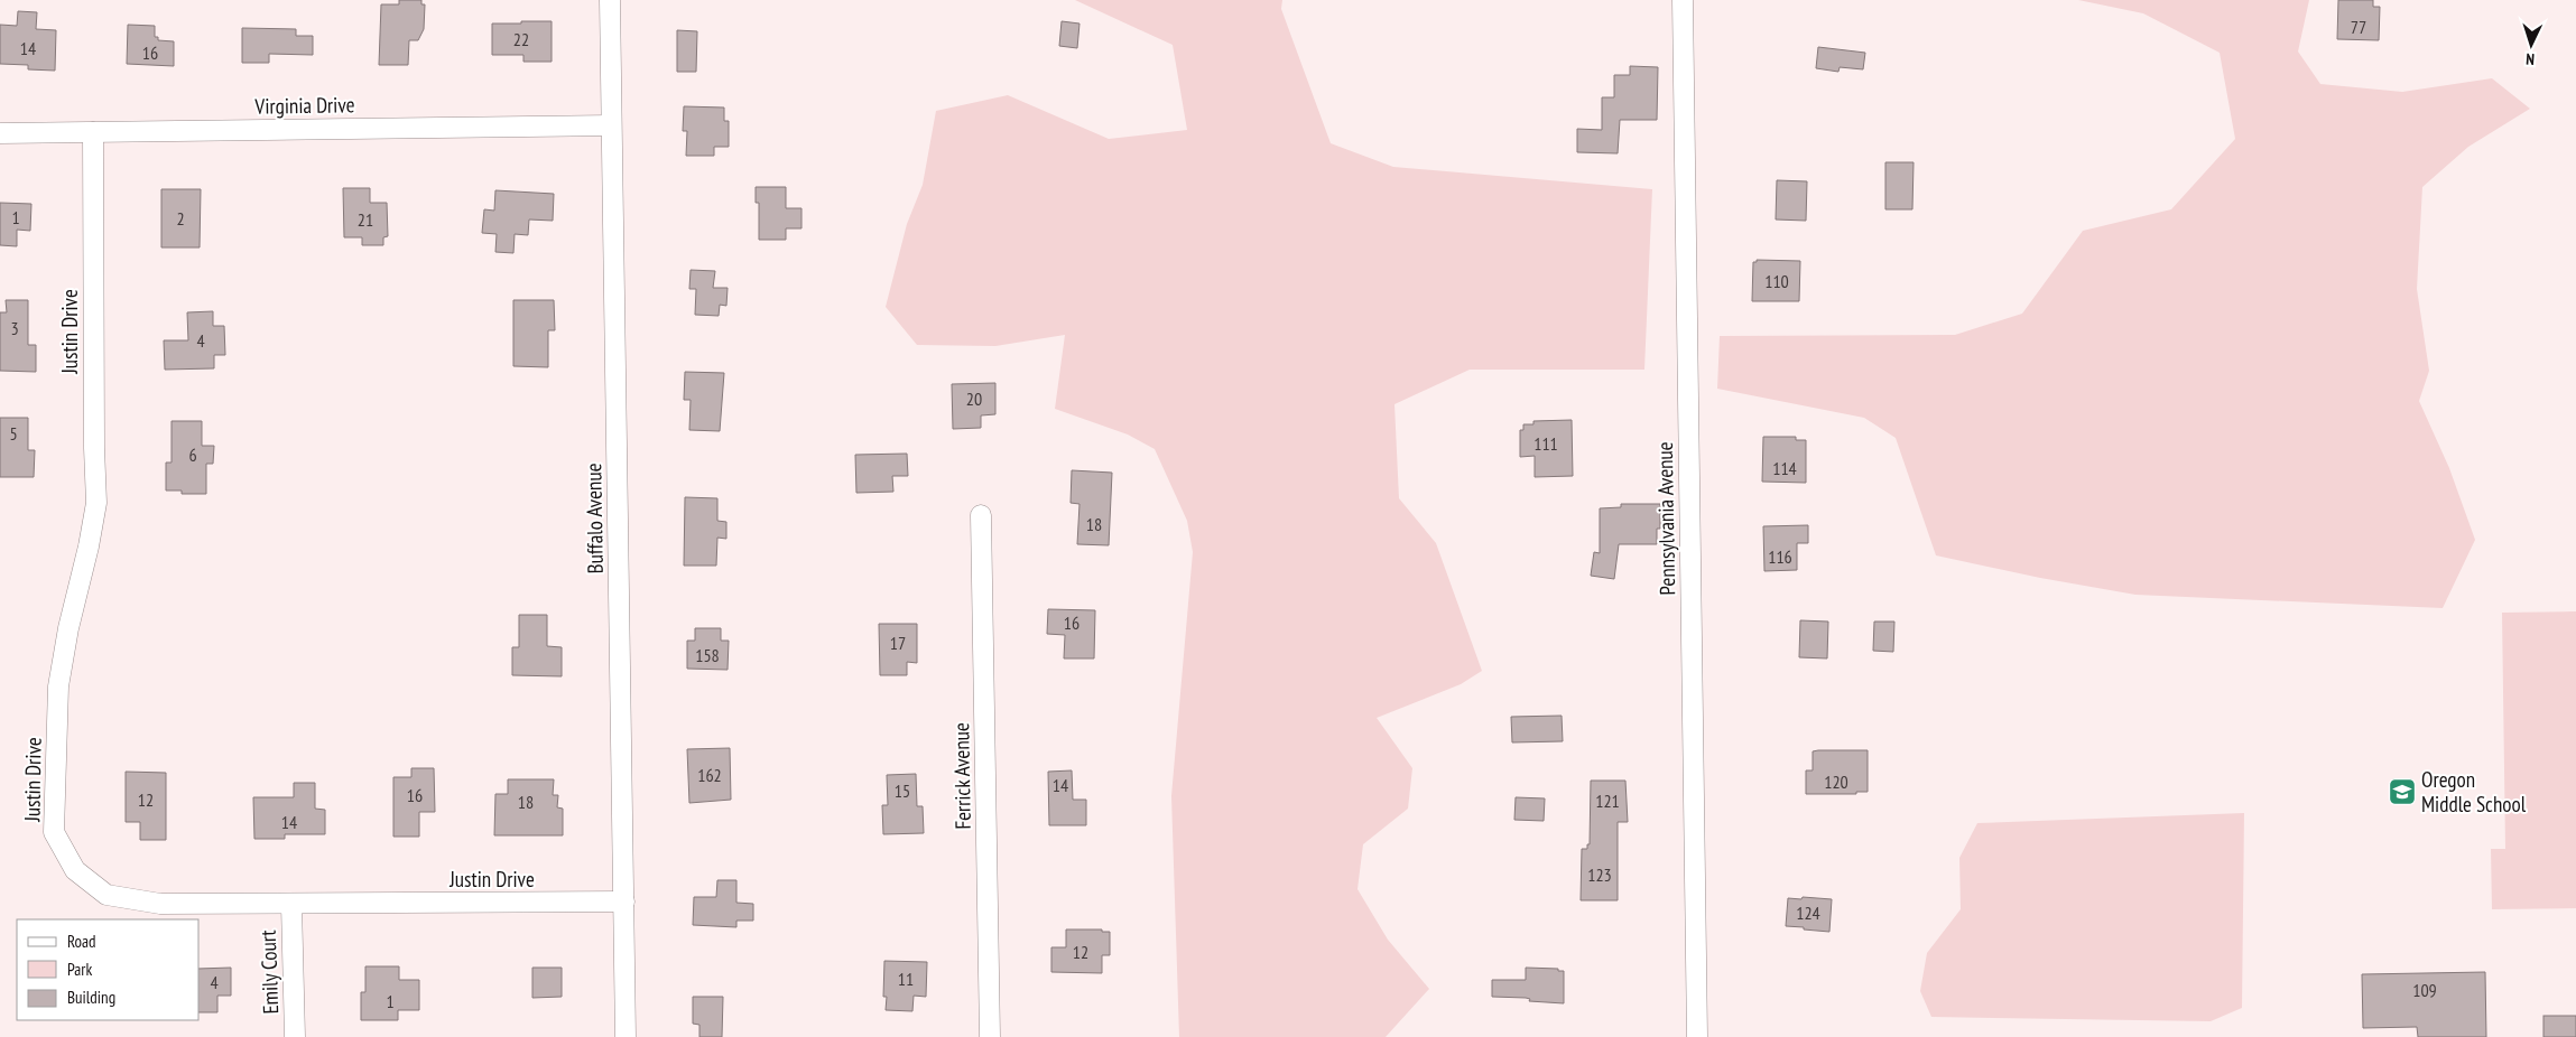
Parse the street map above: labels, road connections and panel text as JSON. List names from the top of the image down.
{
  "streets": {
    "street": [
      "Virginia Drive",
      "Justin Drive",
      "Buffalo Avenue",
      "Pennsylvania Avenue",
      "Ferrick Avenue",
      "Emily Court"
    ]
  },
  "crossings": [
    ["Virginia Drive", "Justin Drive"],
    ["Virginia Drive", "Buffalo Avenue"],
    ["Justin Drive", "Buffalo Avenue"],
    ["Justin Drive", "Emily Court"]
  ],
  "places": {
    "school or university": ["Oregon Middle School"]
  },
  "house_numbers": [
    "77",
    "22",
    "14",
    "16",
    "1",
    "2",
    "21",
    "110",
    "3",
    "4",
    "20",
    "5",
    "111",
    "6",
    "114",
    "18",
    "116",
    "16",
    "17",
    "158",
    "162",
    "120",
    "14",
    "15",
    "16",
    "12",
    "121",
    "18",
    "14",
    "123",
    "124",
    "12",
    "11",
    "4",
    "109",
    "1"
  ],
  "legend": ["Road", "Park", "Building"],
  "north": "bottom"
}
